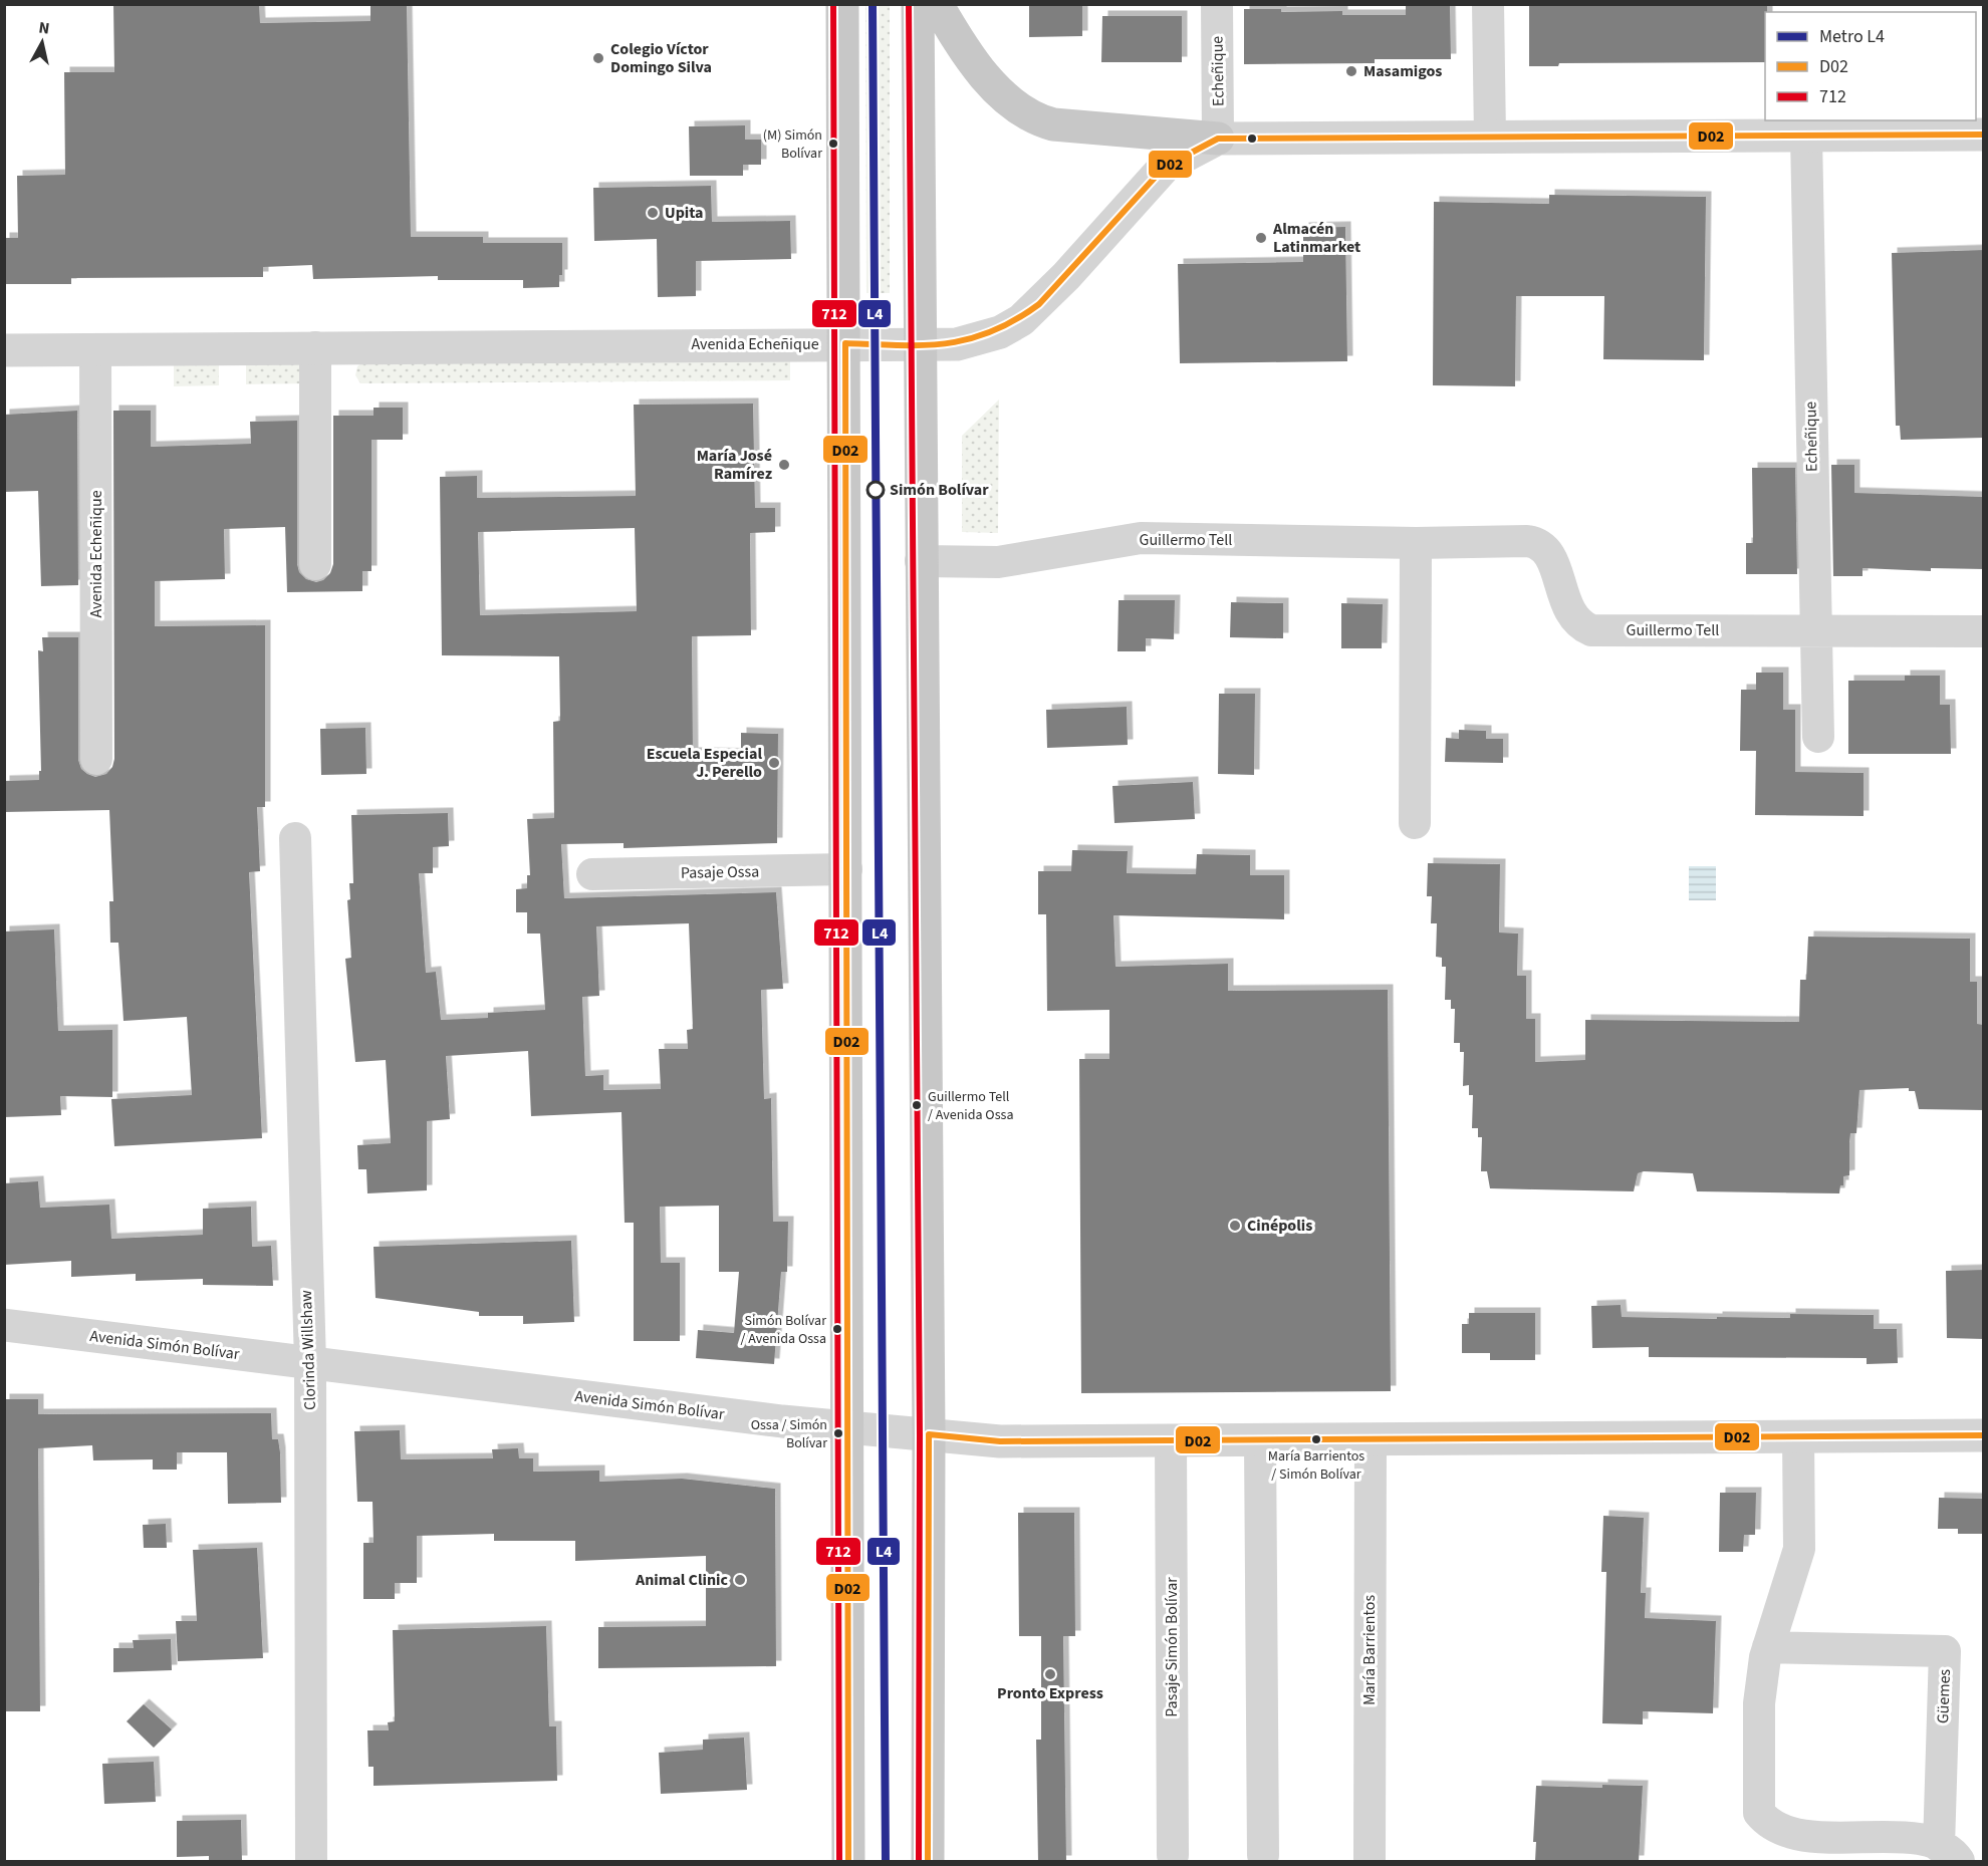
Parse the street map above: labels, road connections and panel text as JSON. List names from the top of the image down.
{
  "streets": {
    "street": [
      "Echeñique",
      "Avenida Echeñique",
      "Guillermo Tell",
      "Pasaje Ossa",
      "Avenida Simón Bolívar",
      "Clorinda Willshaw",
      "Pasaje Simón Bolívar",
      "María Barrientos",
      "Güemes"
    ]
  },
  "crossings": [
    ["Echeñique", "Avenida Echeñique"],
    ["Echeñique", "Guillermo Tell"],
    ["Avenida Simón Bolívar", "Clorinda Willshaw"],
    ["Avenida Simón Bolívar", "Pasaje Simón Bolívar"],
    ["Avenida Simón Bolívar", "María Barrientos"],
    ["Avenida Simón Bolívar", "Güemes"]
  ],
  "places": [
    "Colegio Víctor Domingo Silva",
    "Masamigos",
    "(M) Simón Bolívar",
    "Upita",
    "Almacén Latinmarket",
    "María José Ramírez",
    "Simón Bolívar",
    "Escuela Especial J. Perello",
    "Guillermo Tell / Avenida Ossa",
    "Cinépolis",
    "Simón Bolívar / Avenida Ossa",
    "Ossa / Simón Bolívar",
    "María Barrientos / Simón Bolívar",
    "Animal Clinic",
    "Pronto Express"
  ],
  "lines": ["metro line L4", "transit line 712", "transit line D02"],
  "legend": ["Metro L4", "D02", "712"],
  "north": "top"
}
